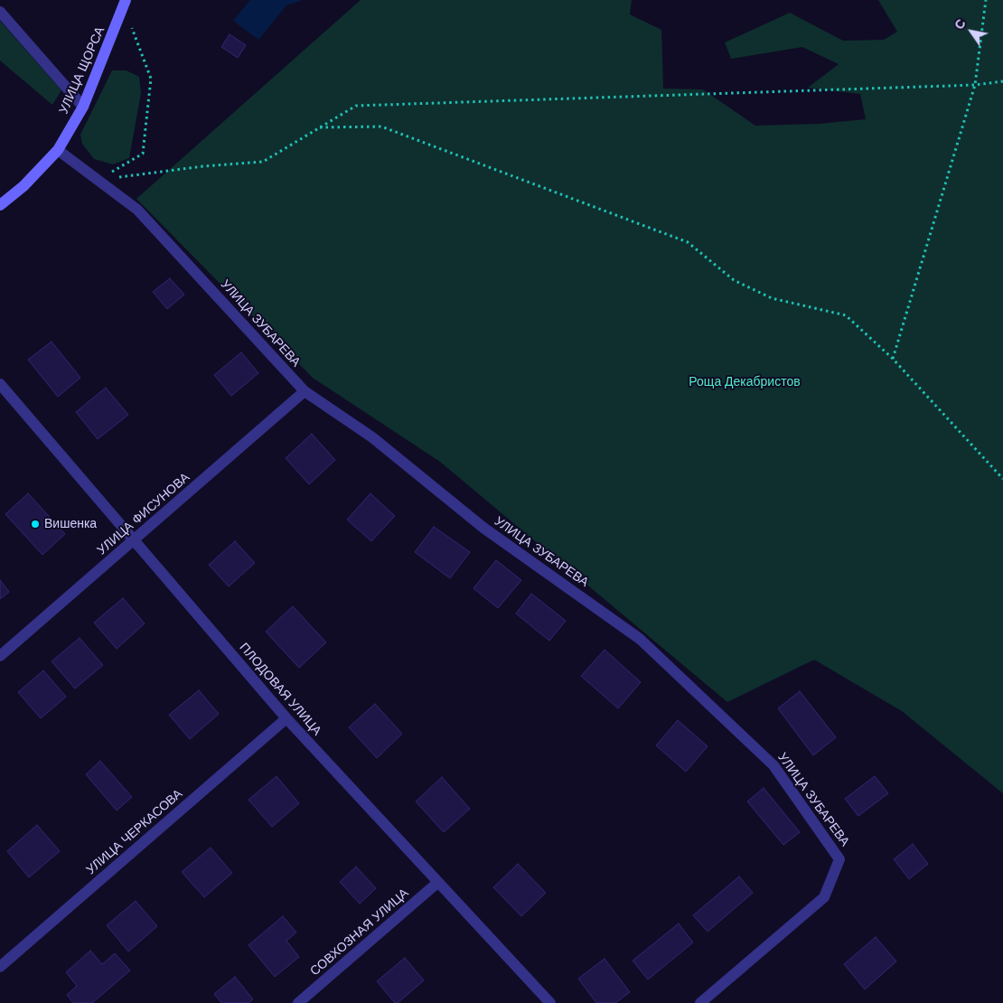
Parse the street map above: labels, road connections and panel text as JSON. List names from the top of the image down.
{
  "streets": {
    "main road": ["УЛИЦА ЩОРСА"],
    "street": [
      "УЛИЦА ЗУБАРЕВА",
      "УЛИЦА ФИСУНОВА",
      "ПЛОДОВАЯ УЛИЦА",
      "УЛИЦА ЧЕРКАСОВА",
      "СОВХОЗНАЯ УЛИЦА"
    ]
  },
  "crossings": [
    ["УЛИЦА ЩОРСА", "УЛИЦА ЗУБАРЕВА"],
    ["УЛИЦА ЗУБАРЕВА", "УЛИЦА ФИСУНОВА"],
    ["УЛИЦА ФИСУНОВА", "ПЛОДОВАЯ УЛИЦА"],
    ["ПЛОДОВАЯ УЛИЦА", "УЛИЦА ЧЕРКАСОВА"],
    ["ПЛОДОВАЯ УЛИЦА", "СОВХОЗНАЯ УЛИЦА"]
  ],
  "parks": ["Роща Декабристов"],
  "places": ["Вишенка"],
  "north": "top left"
}
